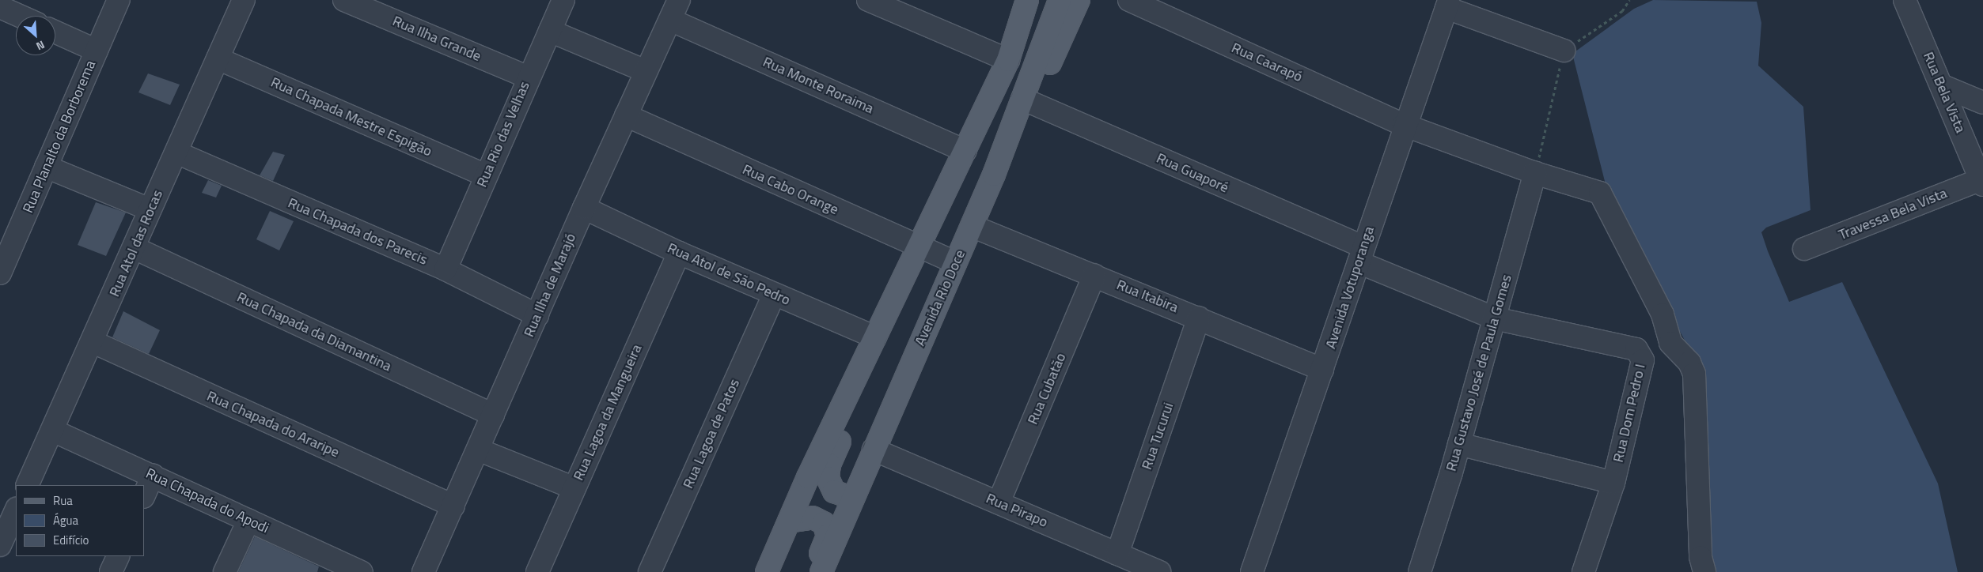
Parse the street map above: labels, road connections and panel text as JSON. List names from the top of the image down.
{
  "streets": {
    "main road": ["Avenida Rio Doce"],
    "street": [
      "Rua Ilha Grande",
      "Rua Caarapó",
      "Rua Monte Roraima",
      "Rua Bela Vista",
      "Rua Chapada Mestre Espigão",
      "Rua Rio das Velhas",
      "Rua Planalto da Borborema",
      "Rua Guaporé",
      "Rua Cabo Orange",
      "Travessa Bela Vista",
      "Rua Chapada dos Parecis",
      "Rua Atol das Rocas",
      "Rua Atol de São Pedro",
      "Rua Ilha de Marajó",
      "Avenida Votuporanga",
      "Rua Itabira",
      "Rua Chapada da Diamantina",
      "Rua Gustavo José de Paula Gomes",
      "Rua Cubatão",
      "Rua Lagoa da Mangueira",
      "Rua Dom Pedro I",
      "Rua Chapada do Araripe",
      "Rua Lagoa de Patos",
      "Rua Tucurui",
      "Rua Chapada do Apodi",
      "Rua Pirapo"
    ]
  },
  "crossings": [
    ["Rua Ilha Grande", "Rua Rio das Velhas"],
    ["Rua Caarapó", "Avenida Votuporanga"],
    ["Rua Caarapó", "Rua Gustavo José de Paula Gomes"],
    ["Rua Monte Roraima", "Rua Ilha de Marajó"],
    ["Rua Bela Vista", "Travessa Bela Vista"],
    ["Rua Chapada Mestre Espigão", "Rua Rio das Velhas"],
    ["Rua Chapada Mestre Espigão", "Rua Atol das Rocas"],
    ["Rua Rio das Velhas", "Rua Chapada dos Parecis"],
    ["Rua Guaporé", "Avenida Votuporanga"],
    ["Rua Guaporé", "Avenida Rio Doce"],
    ["Rua Guaporé", "Rua Gustavo José de Paula Gomes"],
    ["Rua Guaporé", "Rua Dom Pedro I"],
    ["Rua Cabo Orange", "Rua Ilha de Marajó"],
    ["Rua Cabo Orange", "Avenida Rio Doce"],
    ["Rua Chapada dos Parecis", "Rua Atol das Rocas"],
    ["Rua Chapada dos Parecis", "Rua Ilha de Marajó"],
    ["Rua Atol das Rocas", "Rua Chapada da Diamantina"],
    ["Rua Atol das Rocas", "Rua Chapada do Araripe"],
    ["Rua Atol das Rocas", "Rua Chapada do Apodi"],
    ["Rua Atol de São Pedro", "Rua Ilha de Marajó"],
    ["Rua Atol de São Pedro", "Rua Lagoa da Mangueira"],
    ["Rua Atol de São Pedro", "Rua Lagoa de Patos"],
    ["Rua Ilha de Marajó", "Rua Chapada da Diamantina"],
    ["Rua Ilha de Marajó", "Rua Chapada do Araripe"],
    ["Avenida Votuporanga", "Rua Itabira"],
    ["Rua Itabira", "Avenida Rio Doce"],
    ["Rua Itabira", "Rua Cubatão"],
    ["Rua Itabira", "Rua Tucurui"],
    ["Avenida Rio Doce", "Rua Pirapo"],
    ["Rua Gustavo José de Paula Gomes", "Rua Dom Pedro I"],
    ["Rua Cubatão", "Rua Pirapo"],
    ["Rua Tucurui", "Rua Pirapo"]
  ],
  "legend": ["Rua", "Água", "Edifício"],
  "north": "bottom right"
}
